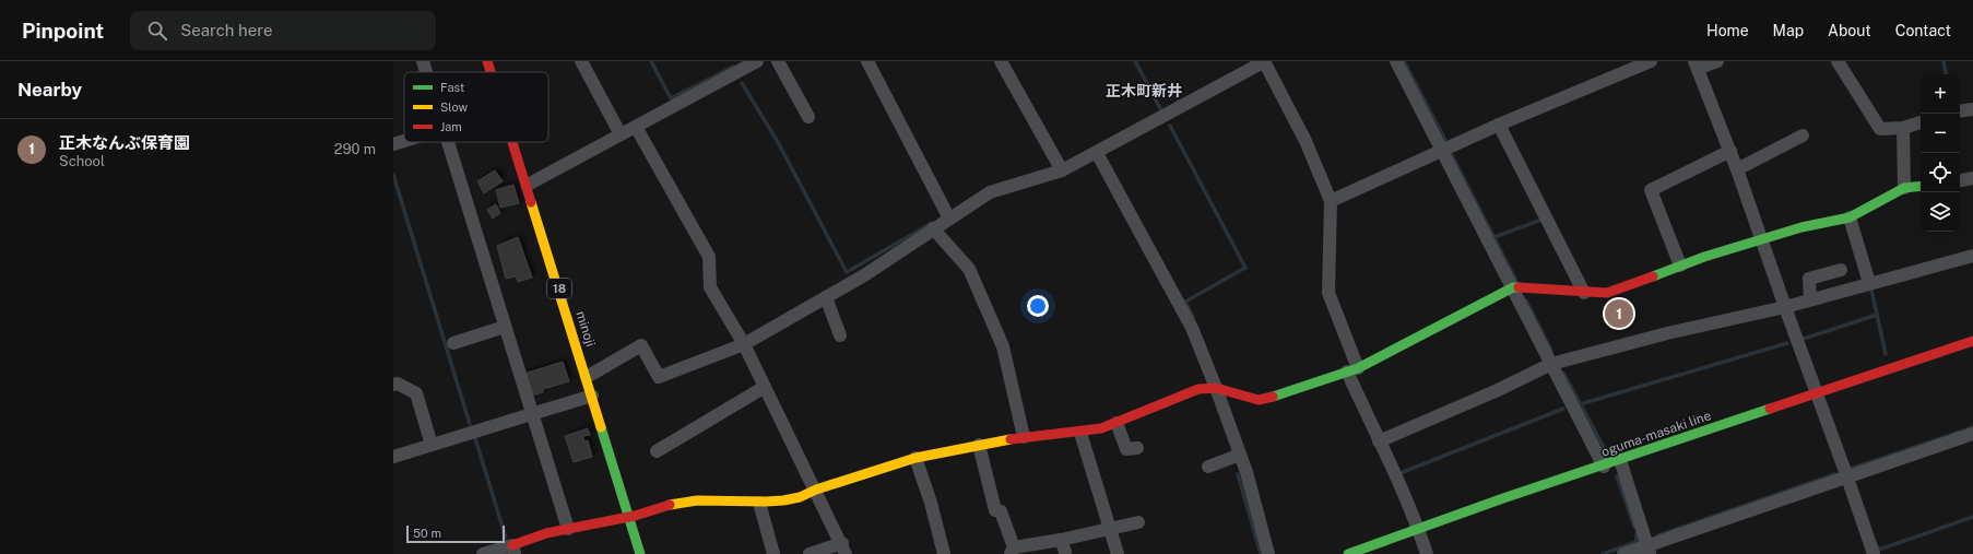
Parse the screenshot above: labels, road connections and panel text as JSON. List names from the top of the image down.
{
  "streets": {
    "street": ["18", "minoji", "oguma-masaki line"]
  },
  "districts": ["正木町新井"],
  "legend": ["Fast", "Slow", "Jam"],
  "scale_bar": "50 m",
  "page": {
    "header": "Pinpoint",
    "search": "Search here",
    "nav": [
      "Home",
      "Map",
      "About",
      "Contact"
    ],
    "heading": "Nearby",
    "map_buttons": ["+", "−"],
    "list": [
      {
        "mark": "1",
        "name": "正木なんぶ保育園",
        "note": "School",
        "value": "290 m"
      }
    ],
    "pins": "1",
    "scale": "50 m"
  }
}
